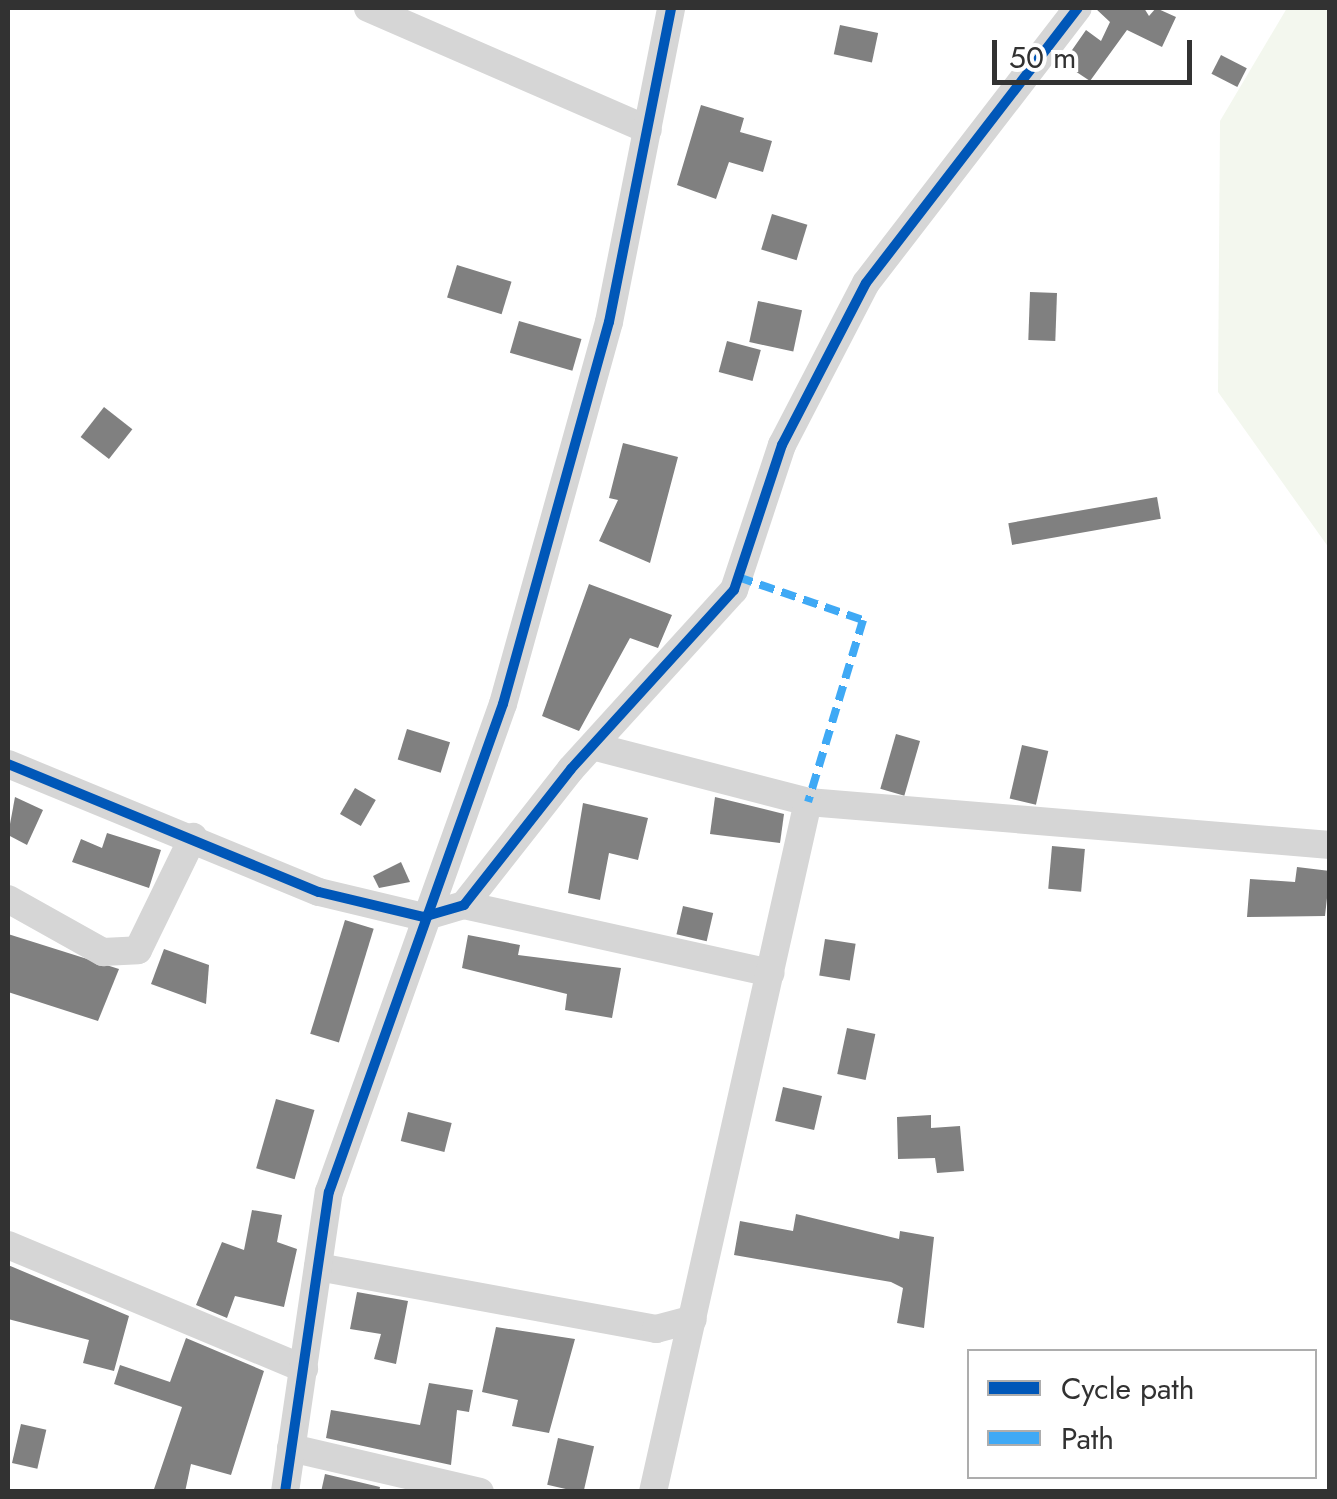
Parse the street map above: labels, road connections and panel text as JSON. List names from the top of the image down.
{
  "legend": ["Cycle path", "Path"],
  "scale_bar": "50 m"
}
